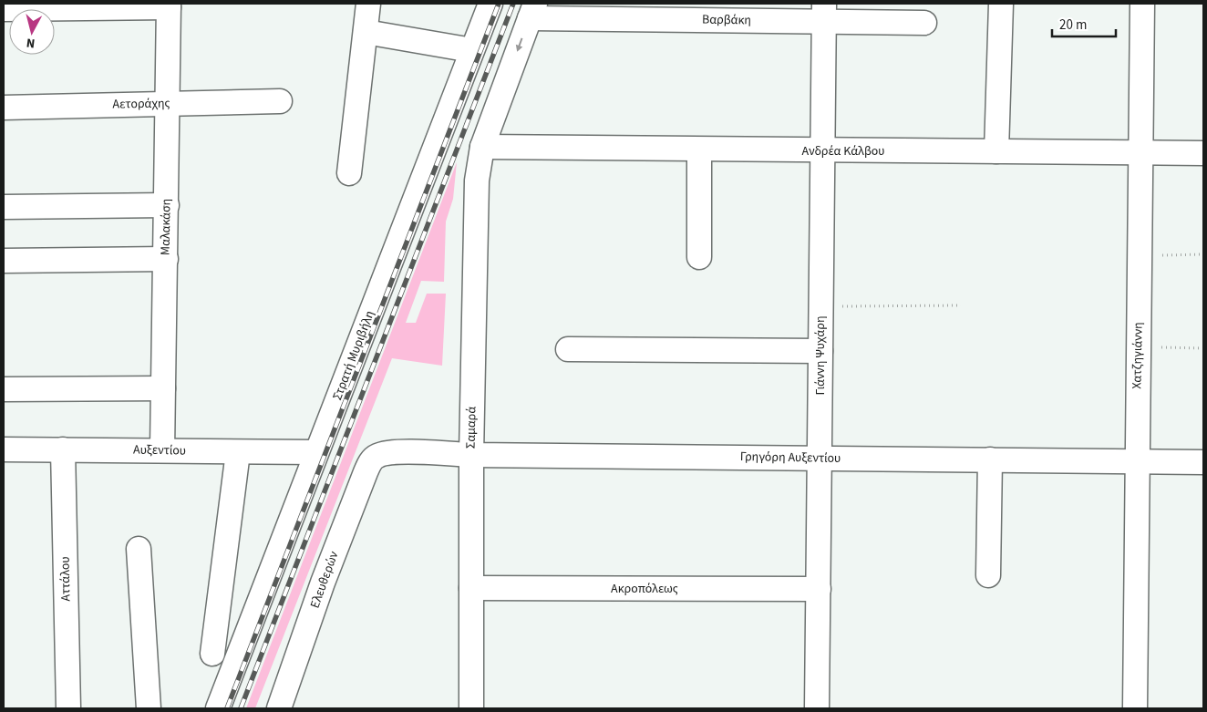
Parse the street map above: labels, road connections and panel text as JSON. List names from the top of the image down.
{
  "streets": {
    "street": [
      "Βαρβάκη",
      "Αετοράχης",
      "Ανδρέα Κάλβου",
      "Μαλακάση",
      "Στρατή Μυριβήλη",
      "Γιάννη Ψυχάρη",
      "Χατζηγιάννη",
      "Σαμαρά",
      "Αυξεντίου",
      "Γρηγόρη Αυξεντίου",
      "Αττάλου",
      "Ελευθερών",
      "Ακροπόλεως"
    ]
  },
  "crossings": [
    ["Βαρβάκη", "Γιάννη Ψυχάρη"],
    ["Αετοράχης", "Μαλακάση"],
    ["Ανδρέα Κάλβου", "Γιάννη Ψυχάρη"],
    ["Ανδρέα Κάλβου", "Χατζηγιάννη"],
    ["Ανδρέα Κάλβου", "Σαμαρά"],
    ["Μαλακάση", "Αυξεντίου"],
    ["Στρατή Μυριβήλη", "Αυξεντίου"],
    ["Γιάννη Ψυχάρη", "Γρηγόρη Αυξεντίου"],
    ["Γιάννη Ψυχάρη", "Ακροπόλεως"],
    ["Χατζηγιάννη", "Γρηγόρη Αυξεντίου"],
    ["Σαμαρά", "Γρηγόρη Αυξεντίου"],
    ["Σαμαρά", "Ακροπόλεως"],
    ["Αυξεντίου", "Αττάλου"],
    ["Γρηγόρη Αυξεντίου", "Ελευθερών"]
  ],
  "scale_bar": "20 m",
  "north": "bottom"
}
